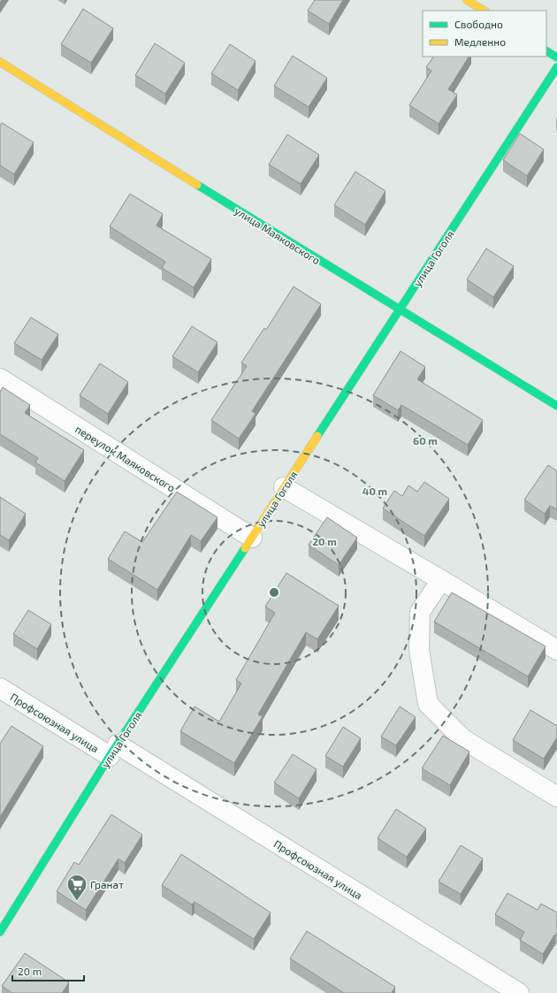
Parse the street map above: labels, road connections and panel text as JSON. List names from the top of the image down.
{
  "streets": {
    "main road": ["улица Маяковского", "улица Гоголя"],
    "street": ["переулок Маяковского", "Профсоюзная улица"]
  },
  "crossings": [
    ["улица Маяковского", "улица Гоголя"],
    ["улица Гоголя", "переулок Маяковского"],
    ["улица Гоголя", "Профсоюзная улица"]
  ],
  "places": {
    "supermarket": ["Гранат"]
  },
  "legend": ["Свободно", "Медленно"],
  "scale_bar": "20 m",
  "rings": ["60 m", "40 m", "20 m"]
}
